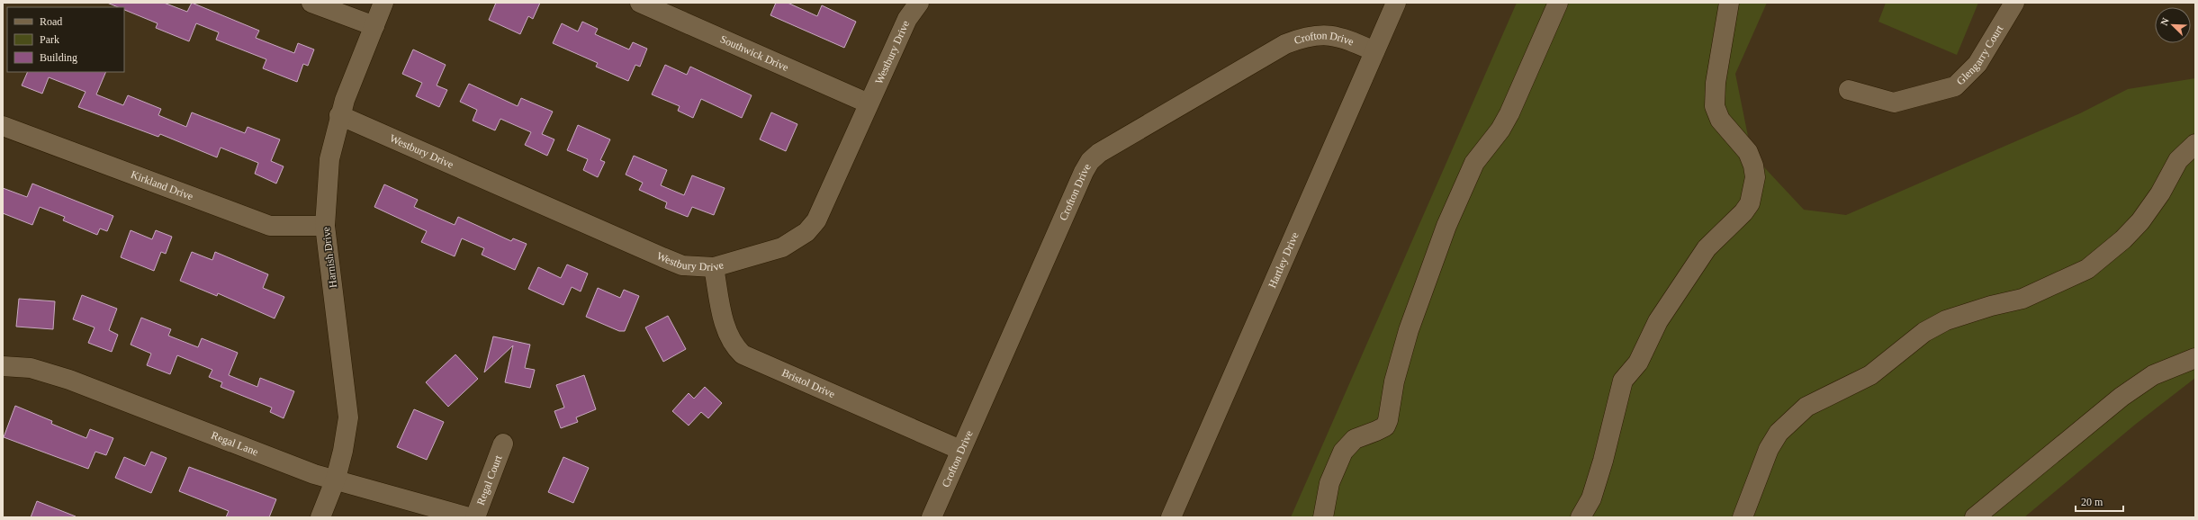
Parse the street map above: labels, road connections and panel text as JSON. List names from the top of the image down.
{
  "streets": {
    "street": [
      "Crofton Drive",
      "Westbury Drive",
      "Southwick Drive",
      "Glengarry Court",
      "Kirkland Drive",
      "Harnish Drive",
      "Hartley Drive",
      "Bristol Drive",
      "Regal Lane",
      "Regal Court"
    ]
  },
  "crossings": [
    ["Crofton Drive", "Hartley Drive"],
    ["Crofton Drive", "Bristol Drive"],
    ["Westbury Drive", "Southwick Drive"],
    ["Westbury Drive", "Harnish Drive"],
    ["Westbury Drive", "Bristol Drive"],
    ["Kirkland Drive", "Harnish Drive"],
    ["Harnish Drive", "Regal Lane"]
  ],
  "legend": ["Road", "Park", "Building"],
  "scale_bar": "20 m",
  "north": "top left"
}
